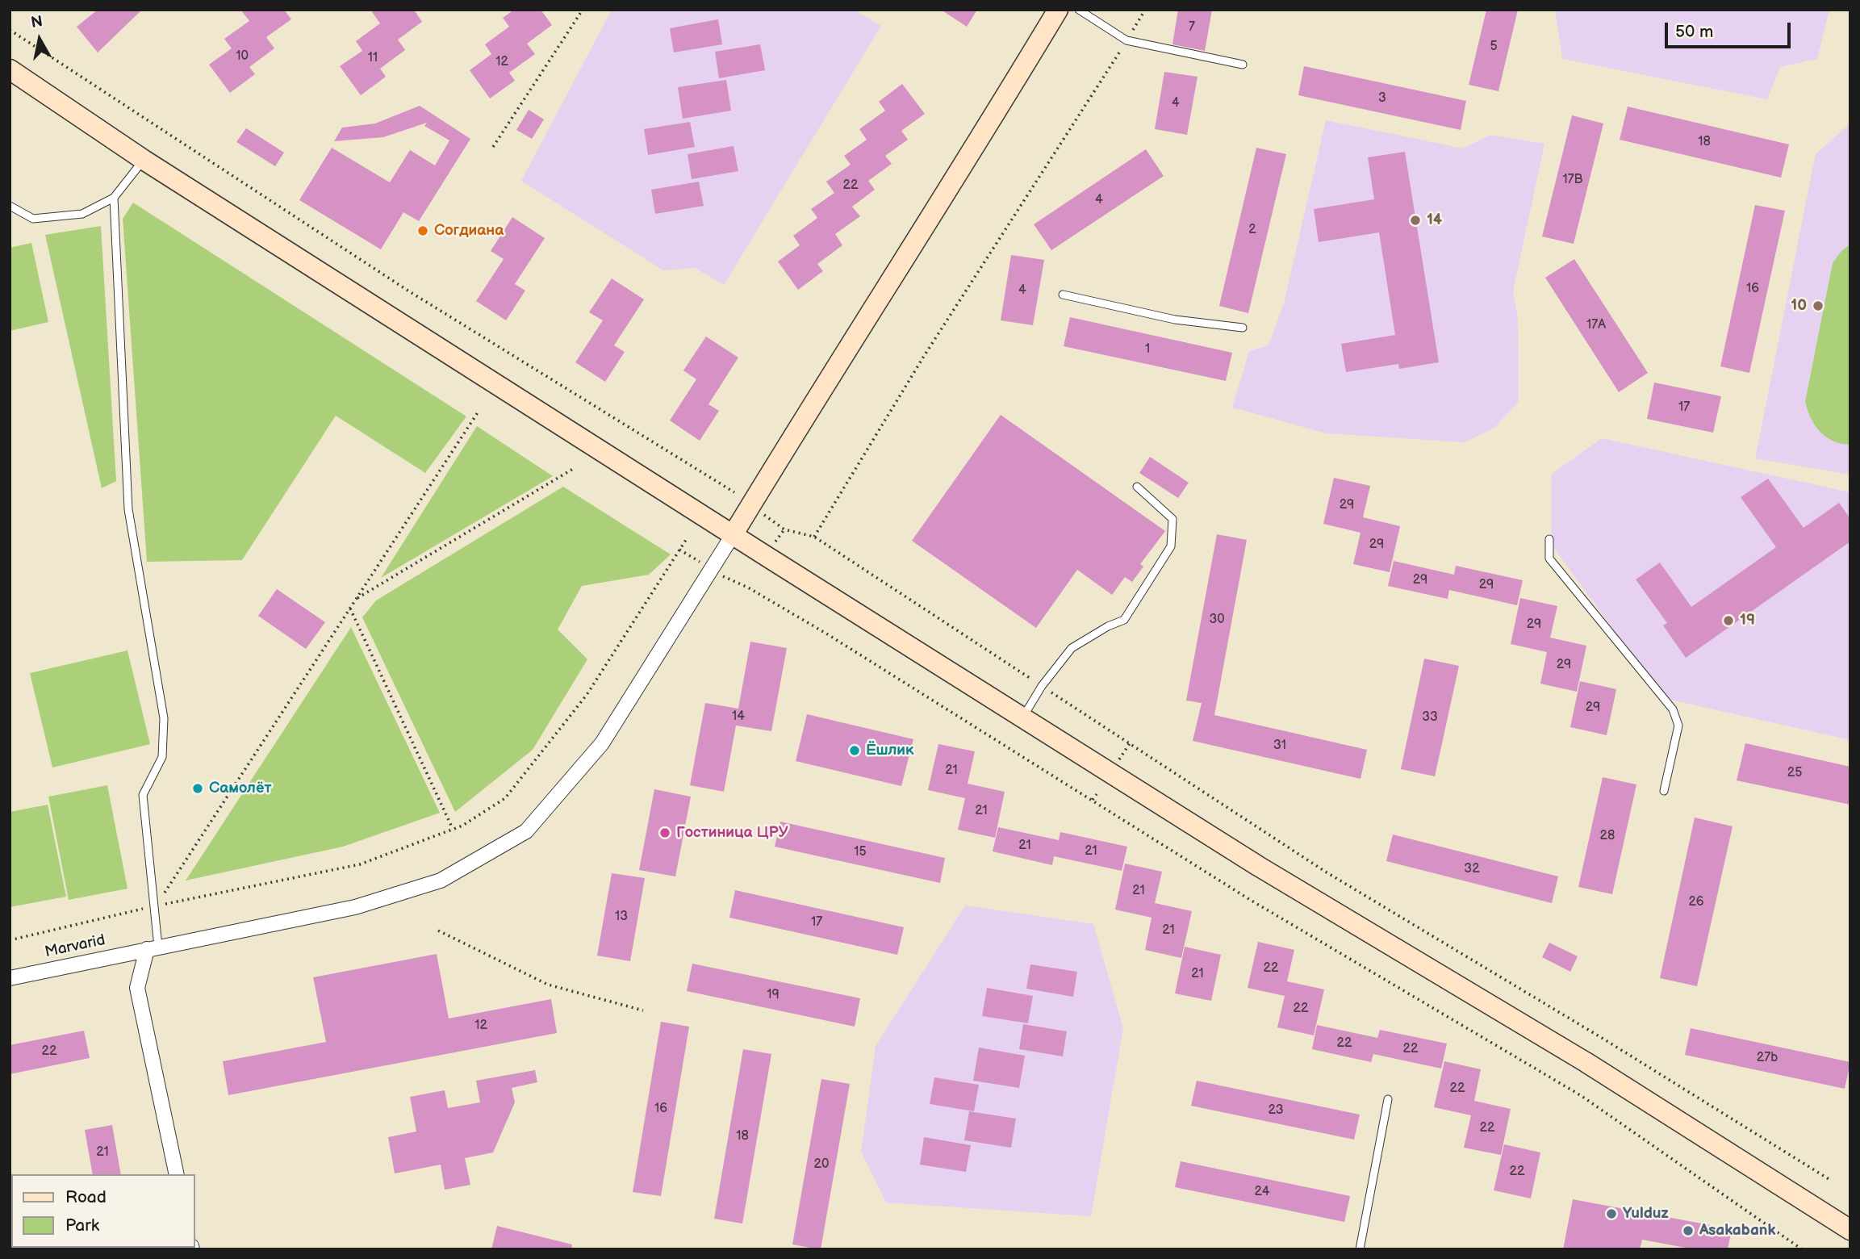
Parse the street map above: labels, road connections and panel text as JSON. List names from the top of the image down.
{
  "streets": {
    "street": ["Marvarid"]
  },
  "places": [
    "14",
    "Согдиана",
    "10",
    "19",
    "Ёшлик",
    "Самолёт",
    "Гостиница ЦРУ",
    "Yulduz",
    "Asakabank"
  ],
  "house_numbers": [
    "7",
    "5",
    "10",
    "11",
    "12",
    "3",
    "4",
    "18",
    "17B",
    "22",
    "4",
    "2",
    "16",
    "4",
    "17A",
    "1",
    "17",
    "29",
    "29",
    "29",
    "29",
    "30",
    "29",
    "29",
    "29",
    "14",
    "33",
    "31",
    "21",
    "25",
    "21",
    "28",
    "21",
    "21",
    "15",
    "32",
    "21",
    "26",
    "13",
    "17",
    "21",
    "22",
    "21",
    "19",
    "22",
    "12",
    "22",
    "22",
    "22",
    "27b",
    "22",
    "16",
    "23",
    "22",
    "18",
    "21",
    "20",
    "22",
    "24"
  ],
  "legend": ["Road", "Park"],
  "scale_bar": "50 m",
  "north": "top"
}
